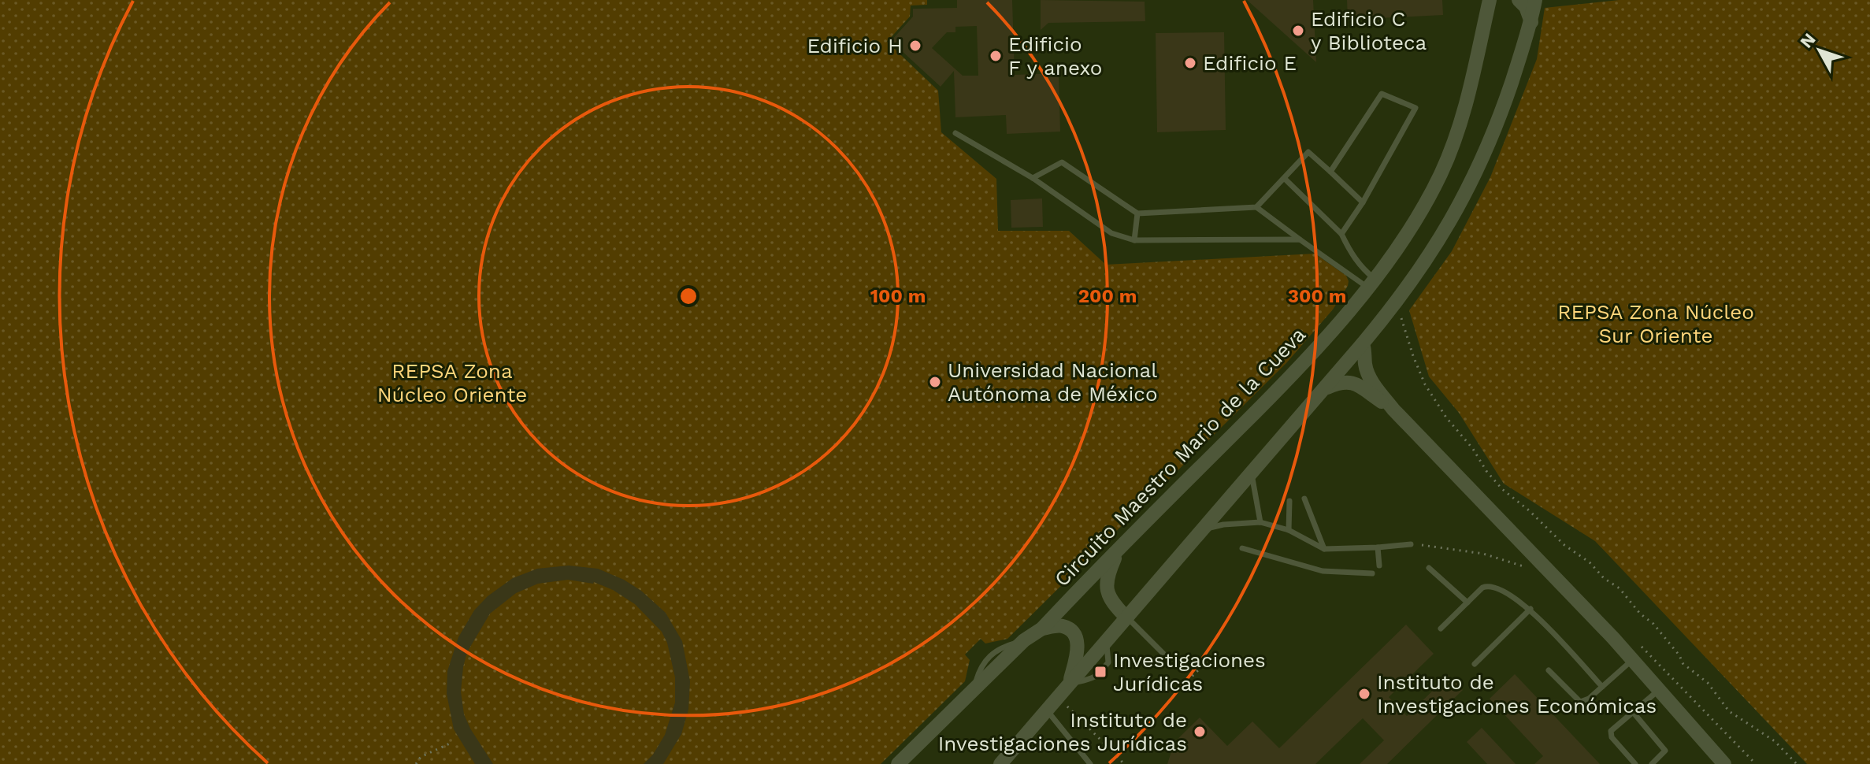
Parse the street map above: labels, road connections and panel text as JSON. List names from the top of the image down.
{
  "streets": {
    "street": ["Circuito Maestro Mario de la Cueva"]
  },
  "parks": ["REPSA Zona Núcleo Sur Oriente", "REPSA Zona Núcleo Oriente"],
  "places": {
    "other": [
      "Edificio C y Biblioteca",
      "Edificio H",
      "Edificio F y anexo",
      "Edificio E",
      "Universidad Nacional Autónoma de México",
      "Instituto de Investigaciones Económicas",
      "Instituto de Investigaciones Jurídicas"
    ],
    "transit": ["Investigaciones Jurídicas"]
  },
  "north": "top left",
  "rings": ["100 m", "200 m", "300 m"]
}
